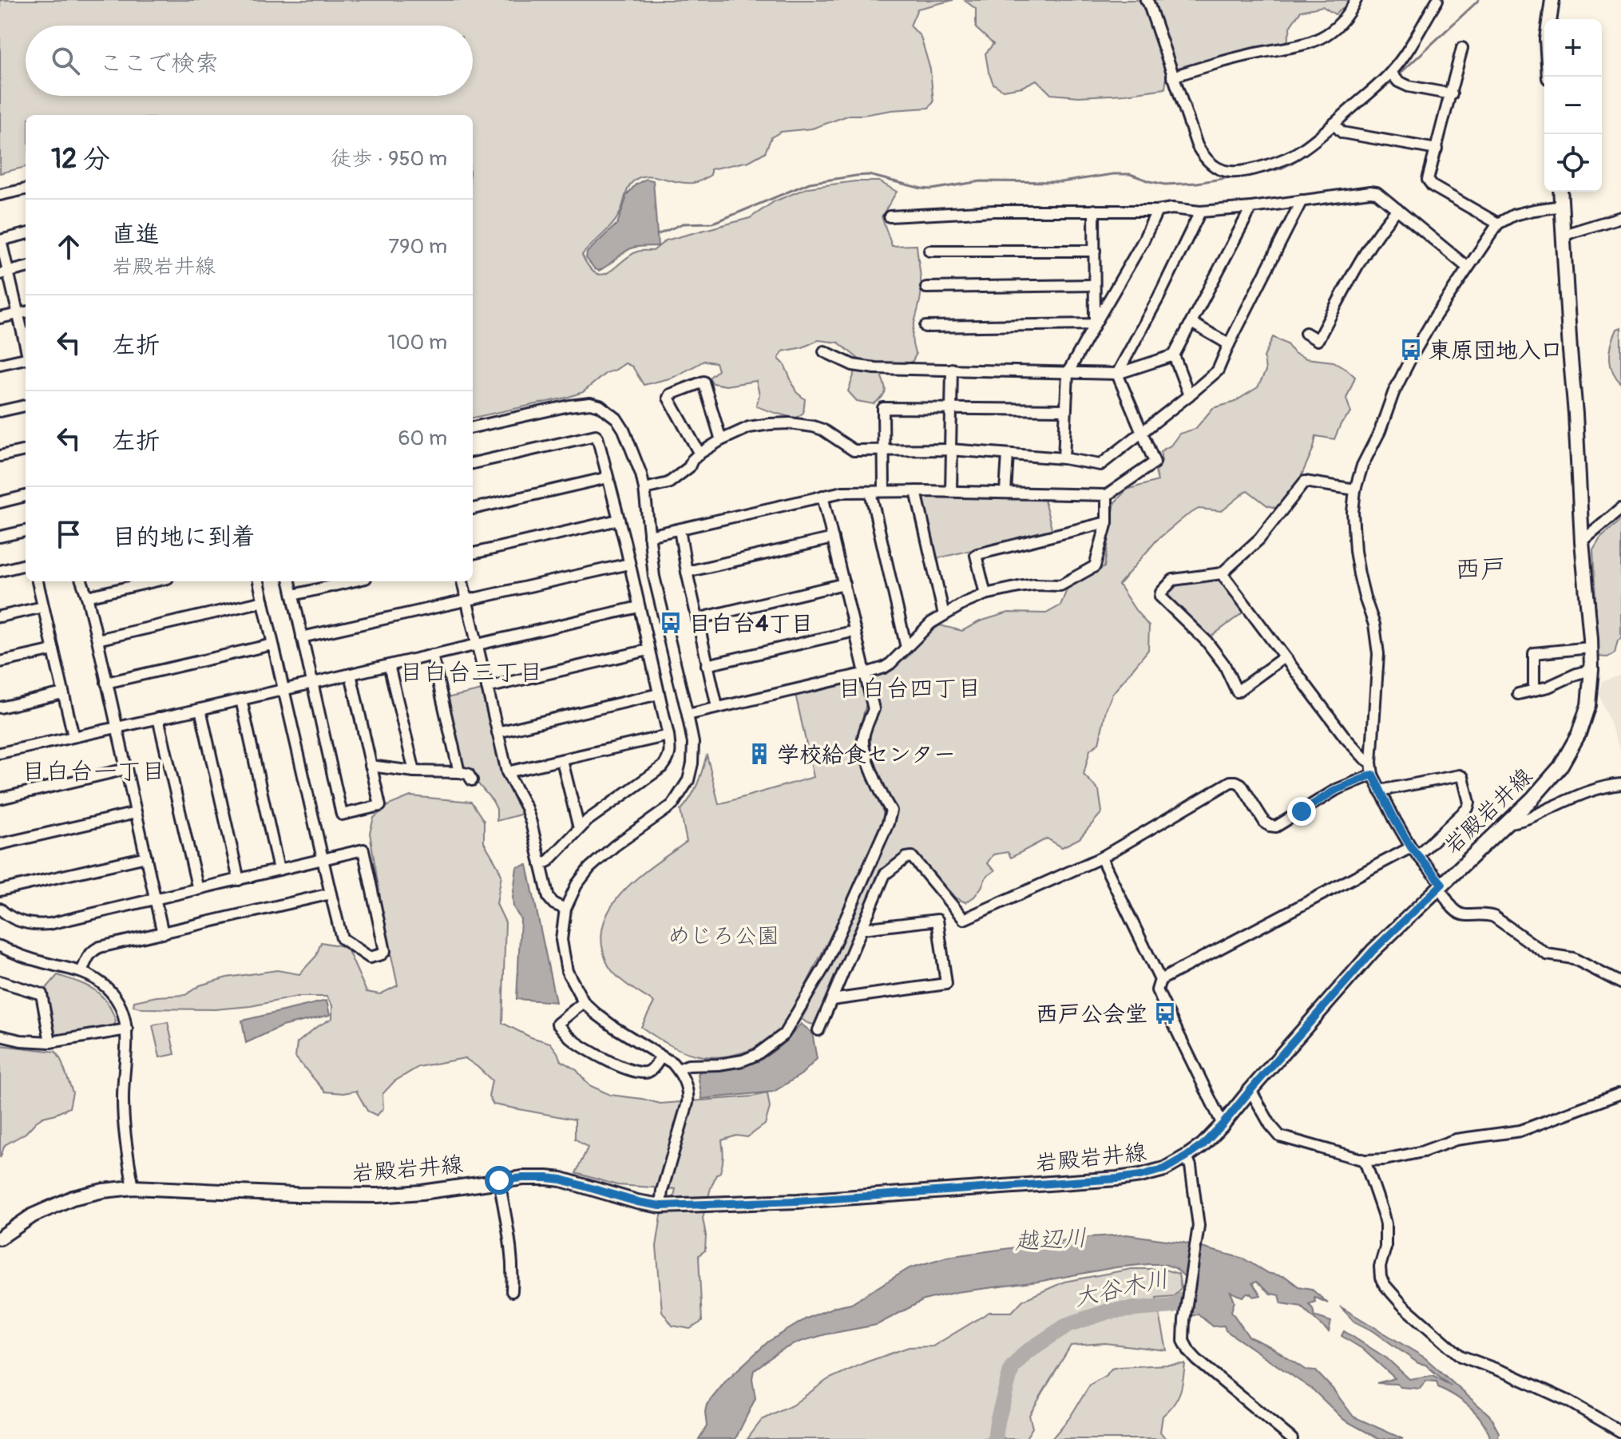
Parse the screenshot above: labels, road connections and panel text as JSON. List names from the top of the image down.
{
  "streets": {
    "main road": ["岩殿岩井線"]
  },
  "districts": [
    "西戸",
    "目白台三丁目",
    "目白台四丁目",
    "目白台一丁目"
  ],
  "water": ["越辺川", "大谷木川"],
  "parks": ["めじろ公園"],
  "places": {
    "bus stop": ["東原団地入口", "目白台4丁目", "西戸公会堂"],
    "building": ["学校給食センター"]
  },
  "page": {
    "map_buttons": ["+", "−"],
    "search": "ここで検索",
    "heading": ["12 分", "徒歩 · 950 m"],
    "list": [
      ["直進", "岩殿岩井線", "790 m"],
      ["左折", "100 m"],
      ["左折", "60 m"],
      "目的地に到着"
    ]
  }
}
